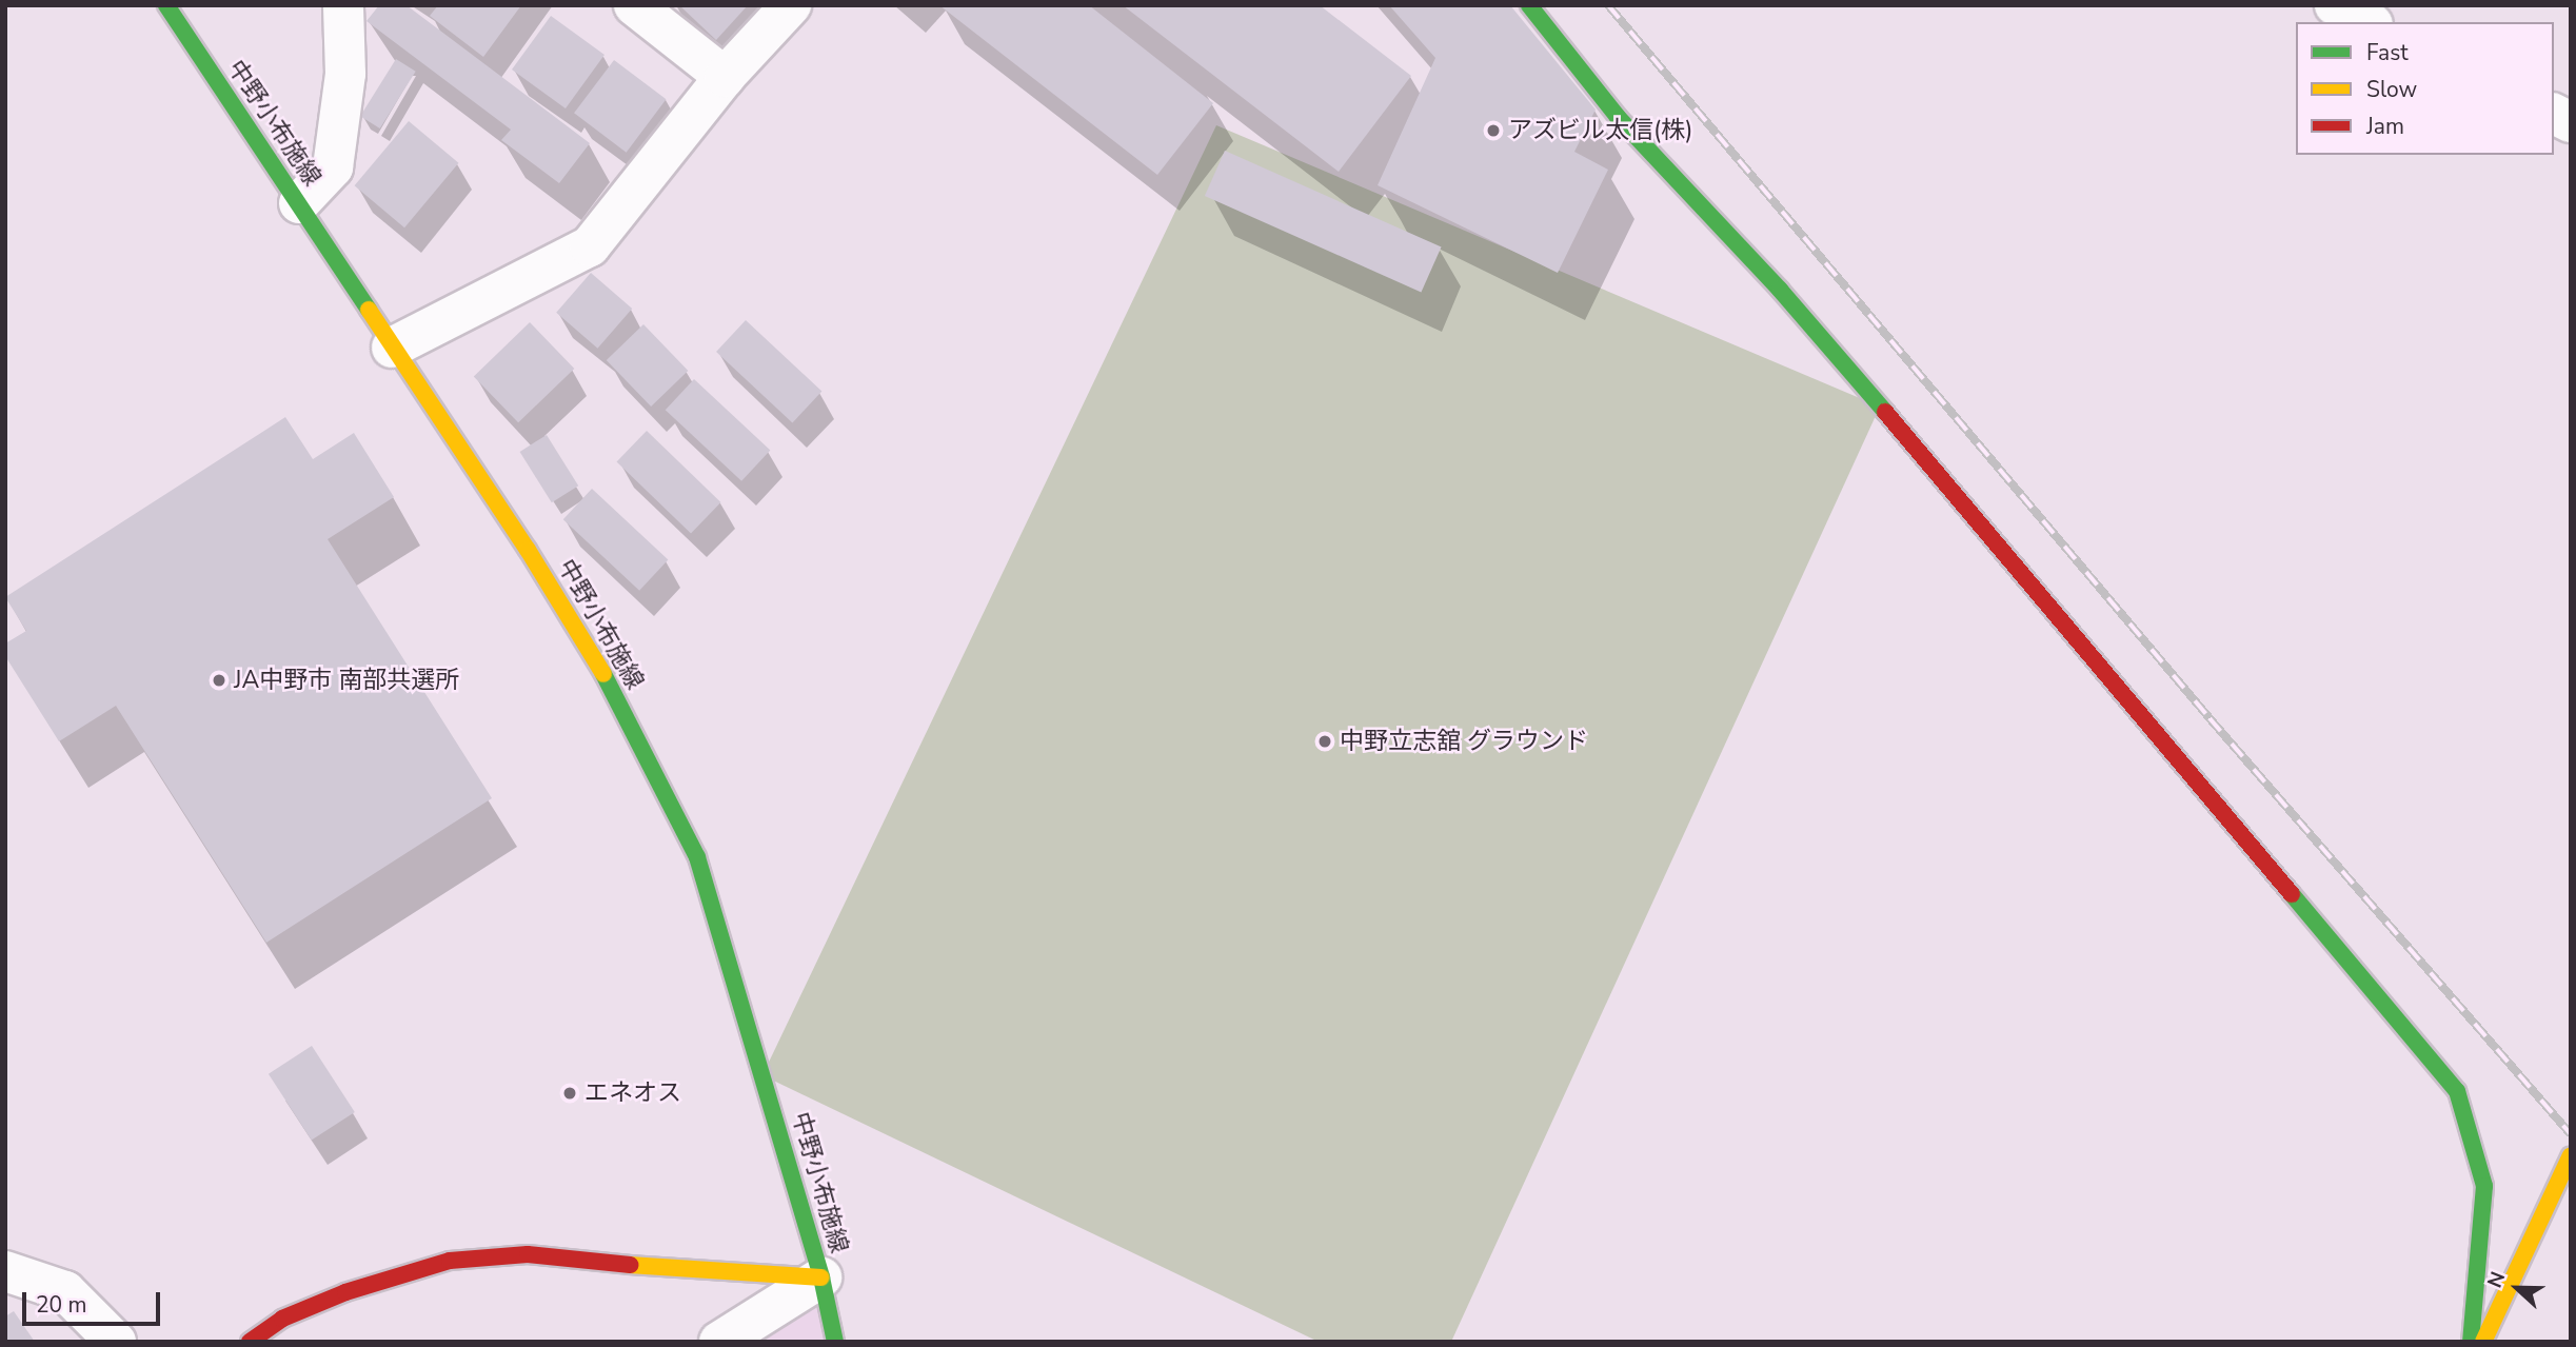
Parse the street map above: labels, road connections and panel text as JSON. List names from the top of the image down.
{
  "streets": {
    "street": ["中野小布施線"]
  },
  "places": [
    "アズビル太信(株)",
    "JA中野市 南部共選所",
    "中野立志舘 グラウンド",
    "エネオス"
  ],
  "legend": ["Fast", "Slow", "Jam"],
  "scale_bar": "20 m",
  "north": "left"
}
